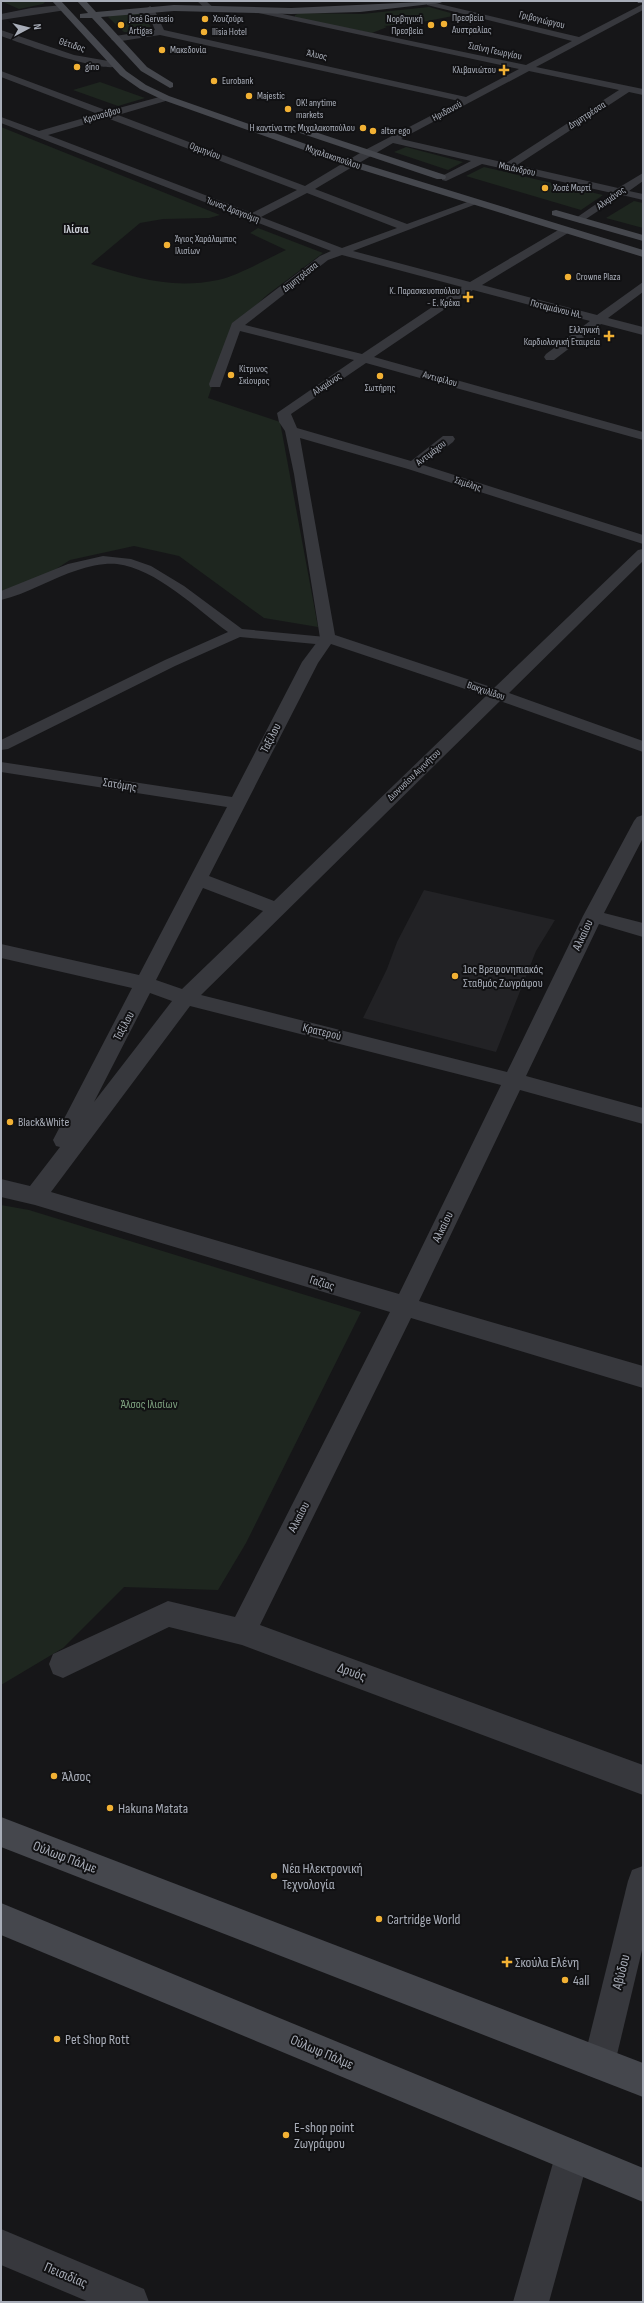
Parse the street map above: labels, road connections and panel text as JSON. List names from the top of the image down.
{
  "streets": {
    "main road": ["Μιχαλακοπούλου", "Ούλωφ Πάλμε"],
    "street": [
      "Γριβογιώργου",
      "Θέτιδος",
      "Σισίνη Γεωργίου",
      "Άλυος",
      "Ηριδανού",
      "Κρουσόβου",
      "Δημητρέσσα",
      "Ορμηνίου",
      "Μαιάνδρου",
      "Αλκμάνος",
      "Ίωνος Δραγούμη",
      "Ποταμιάνου Ηλ.",
      "Αντιφίλου",
      "Αντιμάχου",
      "Σεμέλης",
      "Βακχυλίδου",
      "Ταξίλου",
      "Διονυσίου Αιγινήτου",
      "Σατόμης",
      "Αλκαίου",
      "Κρατερού",
      "Γαζίας",
      "Δρυός",
      "Αβύδου",
      "Πεισιδίας"
    ]
  },
  "crossings": [
    ["Γριβογιώργου", "Ηριδανού"],
    ["Θέτιδος", "Μιχαλακοπούλου"],
    ["Σισίνη Γεωργίου", "Ηριδανού"],
    ["Σισίνη Γεωργίου", "Δημητρέσσα"],
    ["Άλυος", "Ηριδανού"],
    ["Ηριδανού", "Ορμηνίου"],
    ["Ηριδανού", "Μιχαλακοπούλου"],
    ["Ηριδανού", "Μαιάνδρου"],
    ["Ηριδανού", "Ίωνος Δραγούμη"],
    ["Κρουσόβου", "Ορμηνίου"],
    ["Κρουσόβου", "Μιχαλακοπούλου"],
    ["Κρουσόβου", "Ίωνος Δραγούμη"],
    ["Δημητρέσσα", "Ορμηνίου"],
    ["Δημητρέσσα", "Μιχαλακοπούλου"],
    ["Δημητρέσσα", "Μαιάνδρου"],
    ["Δημητρέσσα", "Ίωνος Δραγούμη"],
    ["Δημητρέσσα", "Αντιφίλου"],
    ["Μιχαλακοπούλου", "Αλκμάνος"],
    ["Μαιάνδρου", "Αλκμάνος"],
    ["Αλκμάνος", "Ίωνος Δραγούμη"],
    ["Αλκμάνος", "Ποταμιάνου Ηλ."],
    ["Αλκμάνος", "Αντιφίλου"],
    ["Αλκμάνος", "Σεμέλης"],
    ["Αλκμάνος", "Βακχυλίδου"],
    ["Αλκμάνος", "Ταξίλου"],
    ["Ίωνος Δραγούμη", "Ποταμιάνου Ηλ."],
    ["Αντιμάχου", "Σεμέλης"],
    ["Βακχυλίδου", "Ταξίλου"],
    ["Βακχυλίδου", "Διονυσίου Αιγινήτου"],
    ["Ταξίλου", "Σατόμης"],
    ["Ταξίλου", "Κρατερού"],
    ["Ταξίλου", "Γαζίας"],
    ["Διονυσίου Αιγινήτου", "Κρατερού"],
    ["Αλκαίου", "Κρατερού"],
    ["Αλκαίου", "Γαζίας"],
    ["Αλκαίου", "Δρυός"],
    ["Ούλωφ Πάλμε", "Αβύδου"]
  ],
  "districts": ["Iλίσια"],
  "parks": ["Άλσος Ιλισίων"],
  "places": {
    "other": [
      "Χουζούρι",
      "Πρεσβεία Αυστραλίας",
      "José Gervasio Artigas",
      "Νορβηγική Πρεσβεία",
      "Ilisia Hotel",
      "Μακεδονία",
      "gino",
      "Eurobank",
      "Majestic",
      "OK! anytime markets",
      "Η καντίνα της Μιχαλακοπούλου",
      "alter ego",
      "Χοσέ Μαρτί",
      "Άγιος Χαράλαμπος Ιλισίων",
      "Crowne Plaza",
      "Κίτρινος Σκίουρος",
      "Σωτήρης",
      "1ος Βρεφονηπιακός Σταθμός Ζωγράφου",
      "Black&White",
      "Άλσος",
      "Hakuna Matata",
      "Νέα Ηλεκτρονική Τεχνολογία",
      "Cartridge World",
      "4all",
      "Pet Shop Rott",
      "E-shop point Ζωγράφου"
    ],
    "health": [
      "Κλιβανιώτου",
      "Κ. Παρασκευοπούλου - Ε. Κρέκα",
      "Ελληνική Καρδιολογική Εταιρεία",
      "Σκούλα Ελένη"
    ]
  },
  "north": "right"
}
